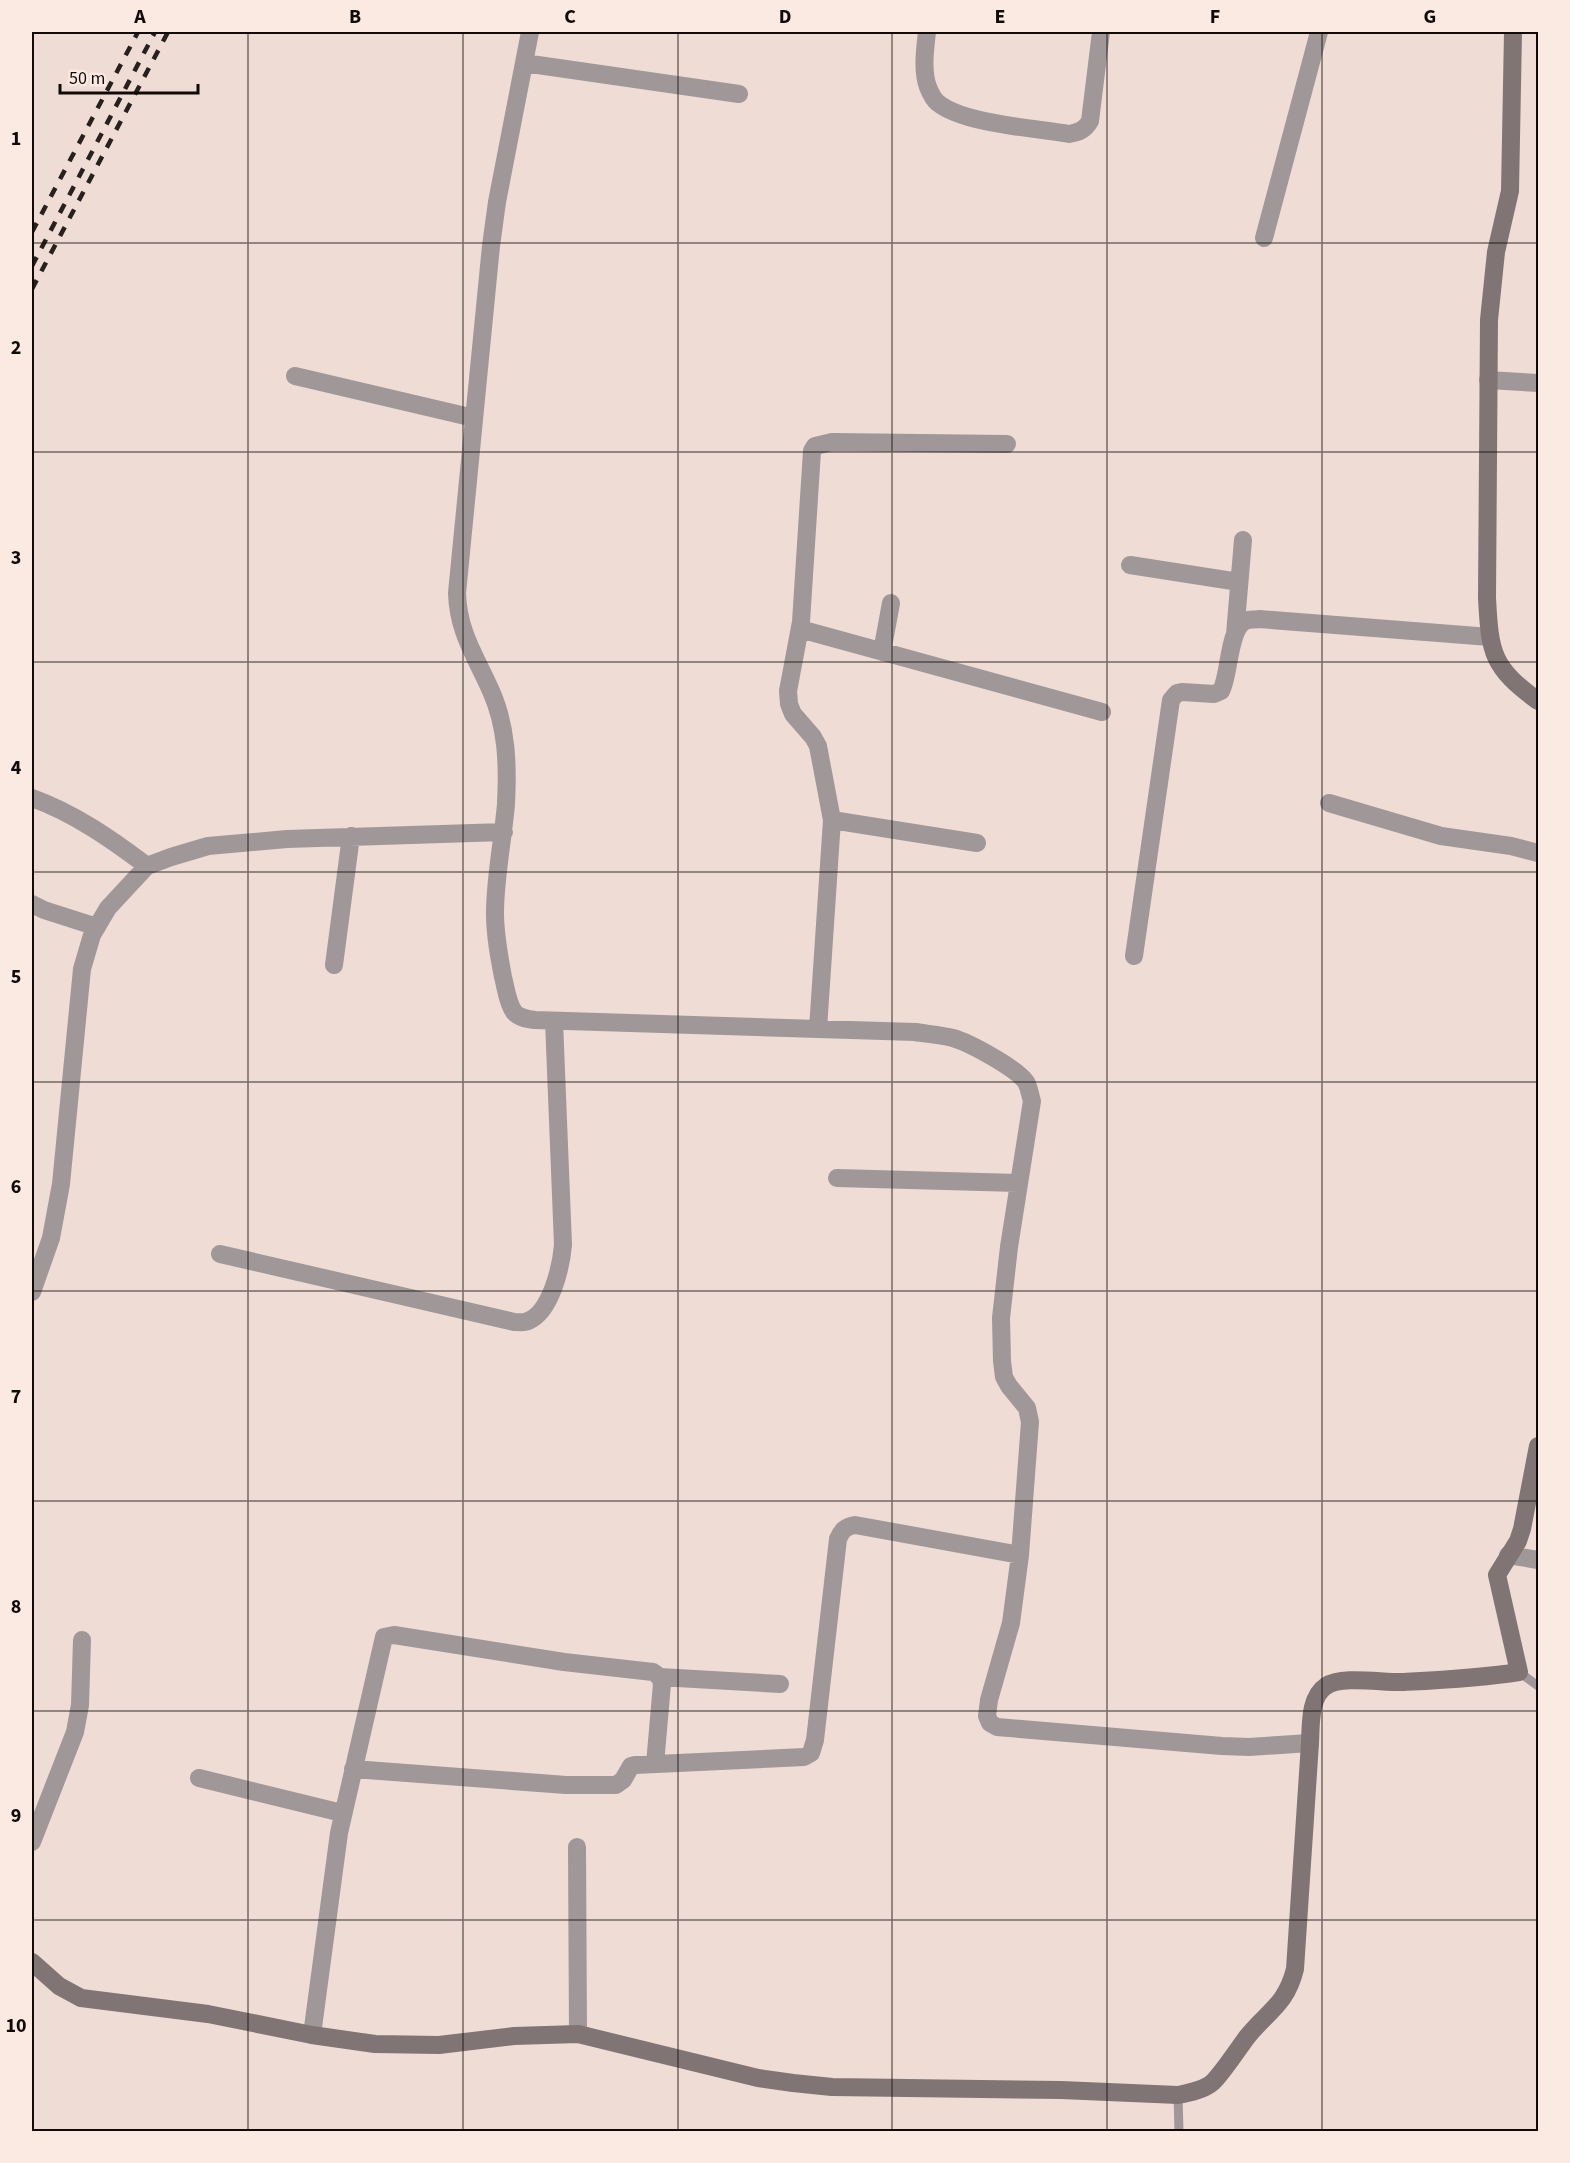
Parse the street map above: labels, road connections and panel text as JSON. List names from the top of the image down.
{
  "scale_bar": "50 m",
  "grid": {
    "columns": [
      "A",
      "B",
      "C",
      "D",
      "E",
      "F",
      "G"
    ],
    "rows": [
      "1",
      "2",
      "3",
      "4",
      "5",
      "6",
      "7",
      "8",
      "9",
      "10"
    ]
  }
}
